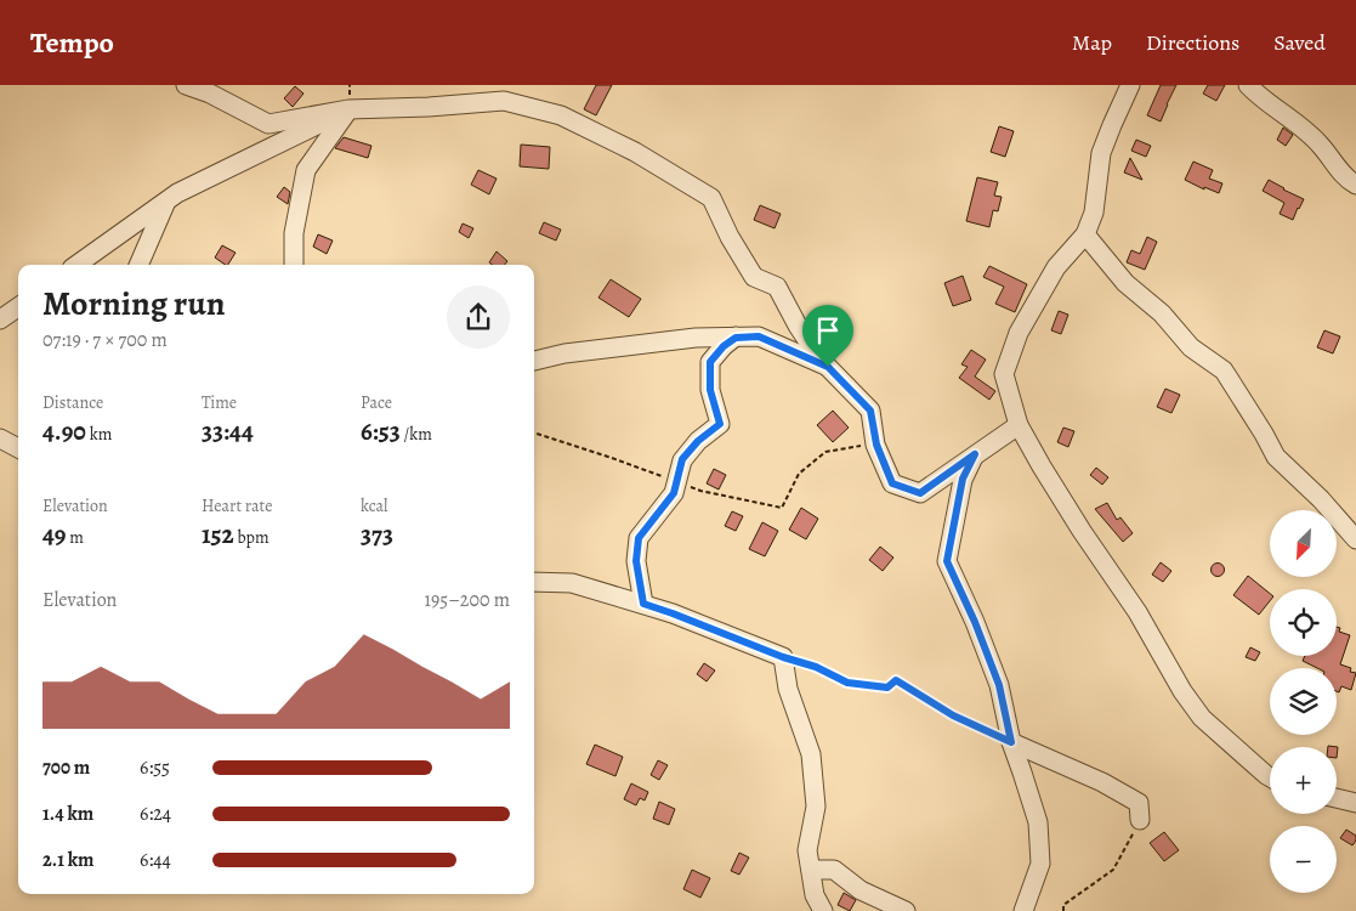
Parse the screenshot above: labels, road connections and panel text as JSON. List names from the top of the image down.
{
  "north": "bottom left",
  "page": {
    "header": "Tempo",
    "nav": ["Map", "Directions", "Saved"],
    "heading": ["Morning run", "07:19 · 7 × 700 m"],
    "stats": [
      ["Distance", "4.90 km"],
      ["Time", "33:44"],
      ["Pace", "6:53 /km"],
      ["Elevation", "49 m"],
      ["Heart rate", "152 bpm"],
      ["kcal", "373"]
    ],
    "map_buttons": ["+", "−"],
    "chart": ["Elevation", "195–200 m"],
    "list": [
      {
        "name": "700 m",
        "note": "6:55"
      },
      {
        "name": "1.4 km",
        "note": "6:24"
      },
      {
        "name": "2.1 km",
        "note": "6:44"
      }
    ]
  }
}
